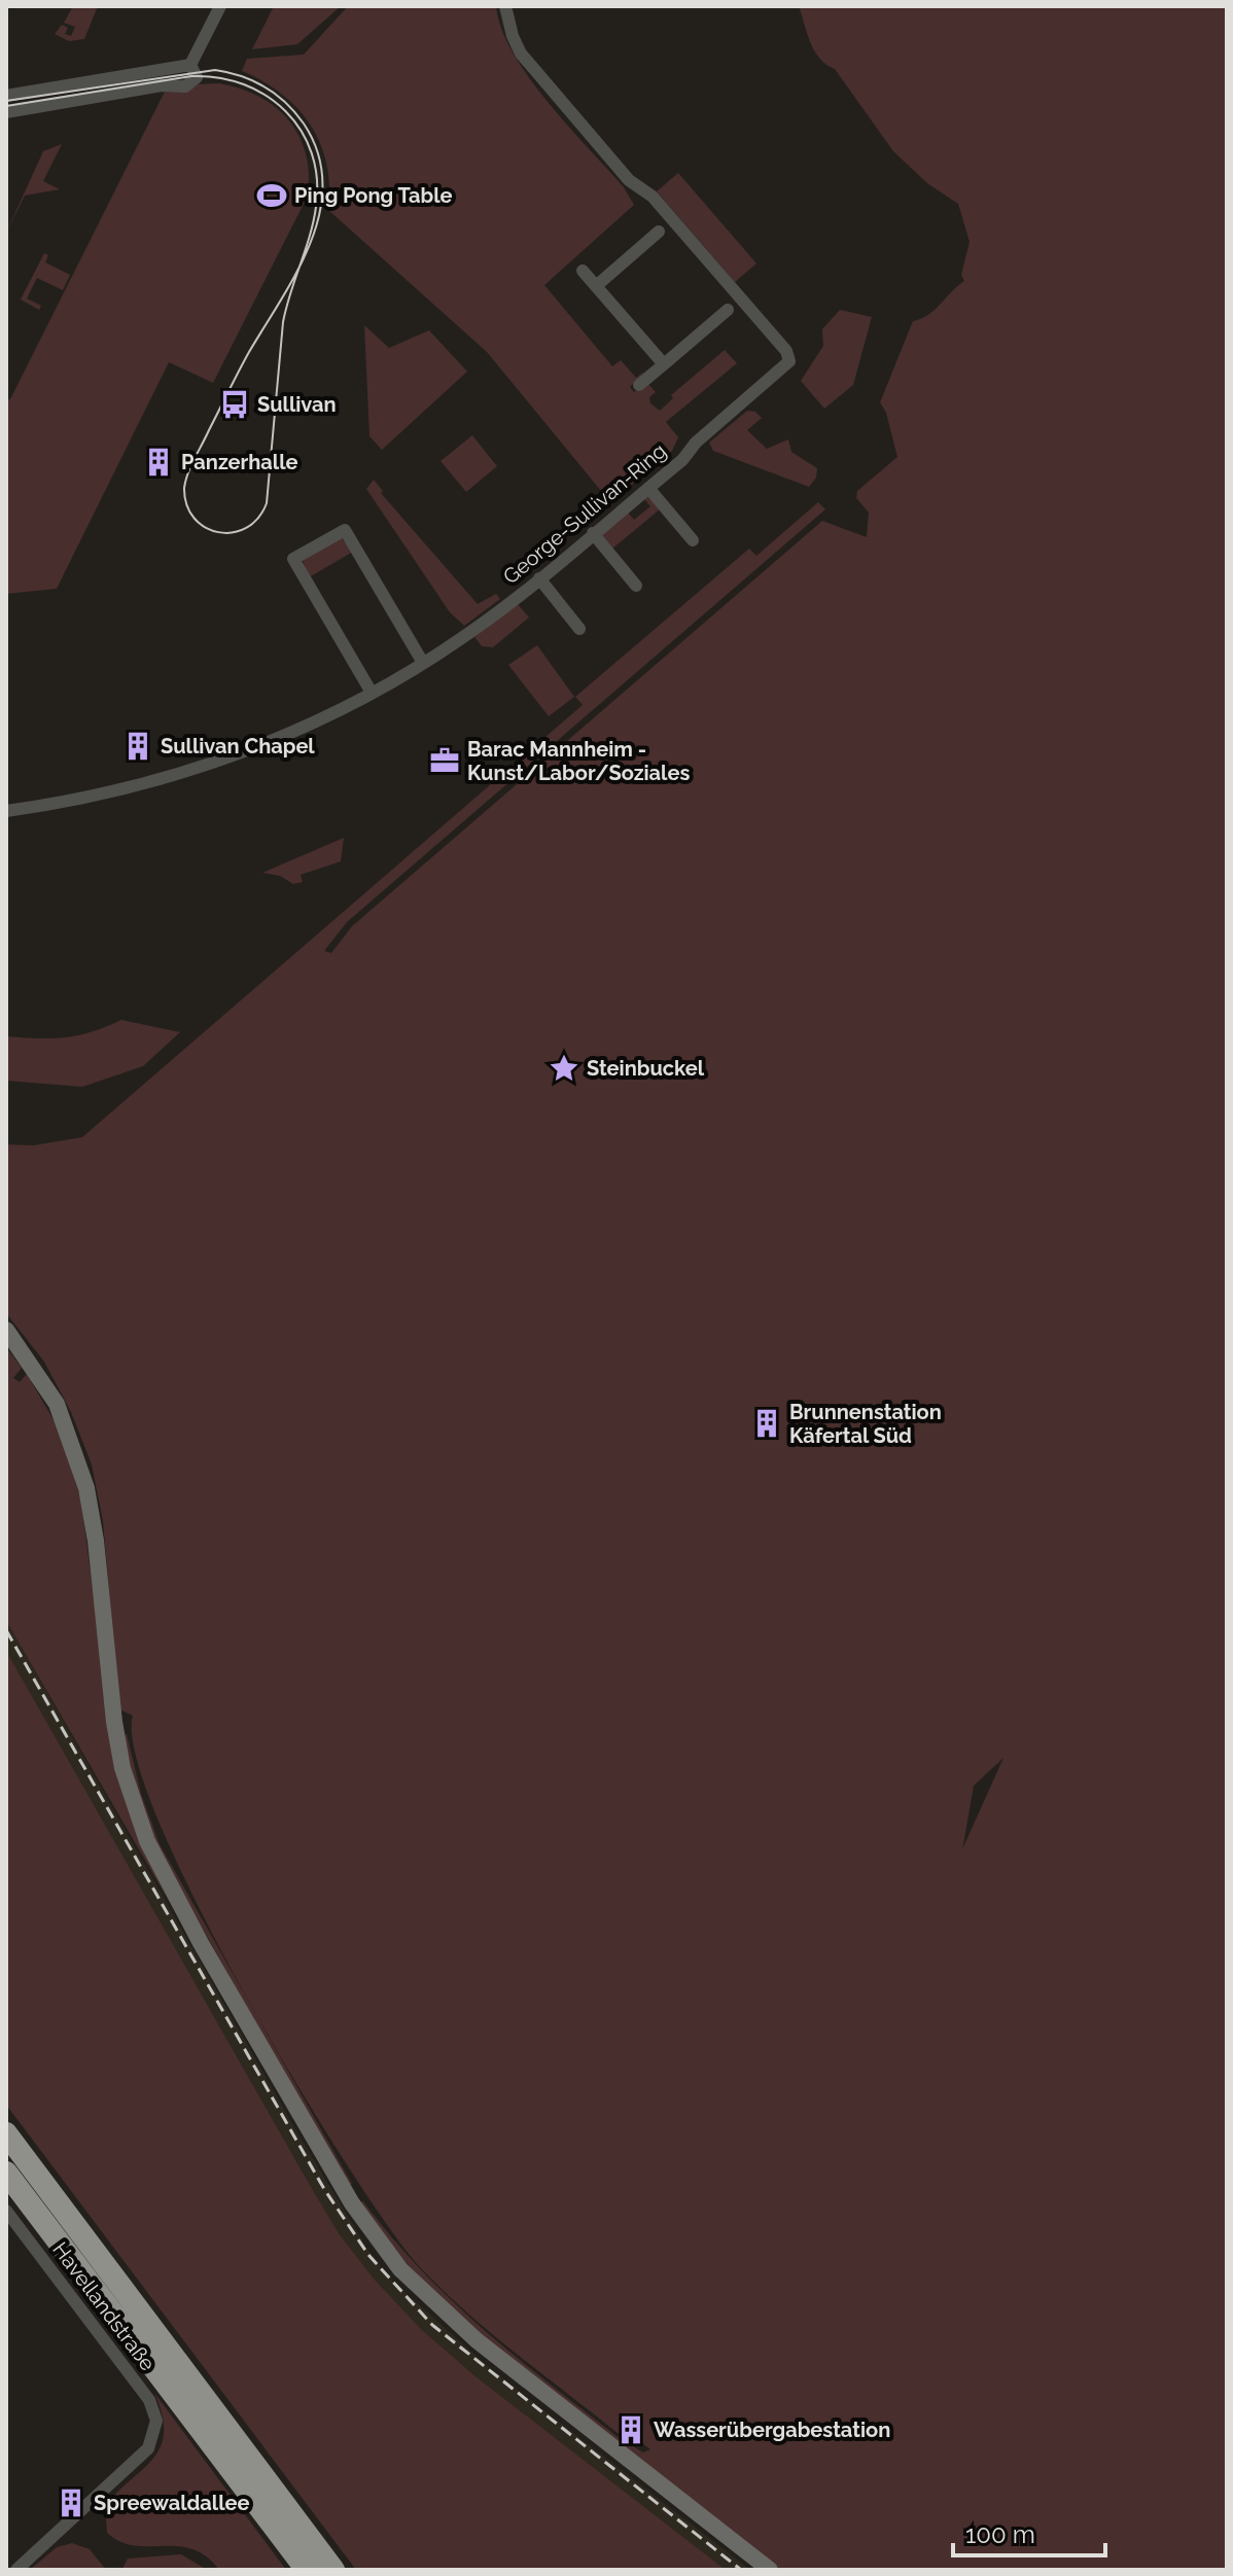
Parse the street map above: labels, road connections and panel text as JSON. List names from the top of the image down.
{
  "streets": {
    "street": ["George-Sullivan-Ring", "Havellandstraße"]
  },
  "places": {
    "sports": ["Ping Pong Table"],
    "bus stop": ["Sullivan"],
    "building": [
      "Panzerhalle",
      "Sullivan Chapel",
      "Brunnenstation Käfertal Süd",
      "Wasserübergabestation",
      "Spreewaldallee"
    ],
    "office": ["Barac Mannheim - Kunst/Labor/Soziales"],
    "place": ["Steinbuckel"]
  },
  "scale_bar": "100 m"
}
